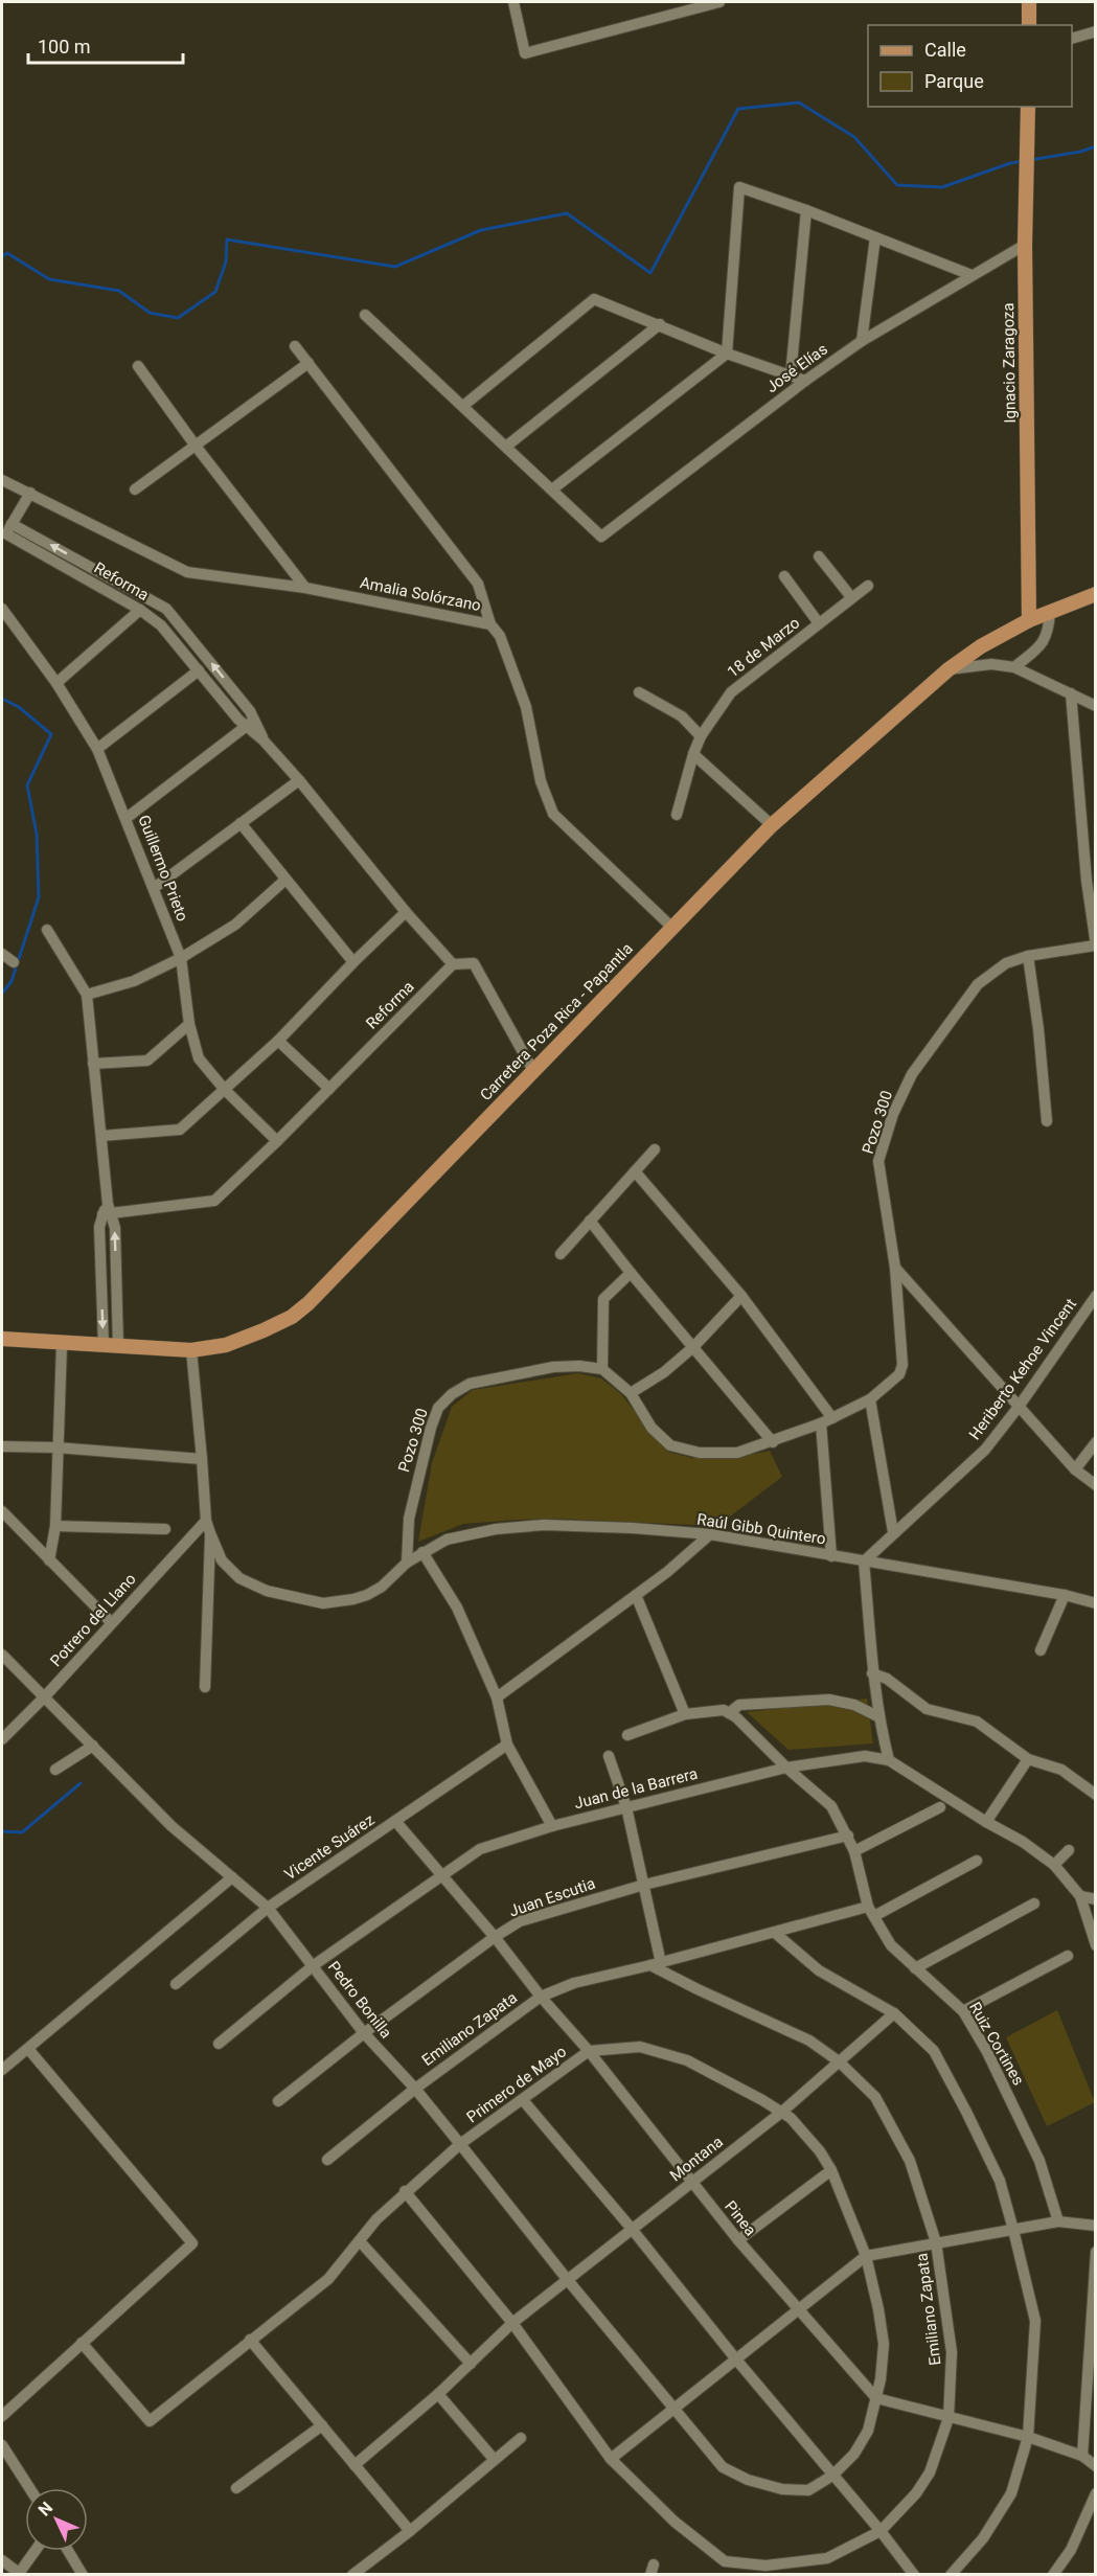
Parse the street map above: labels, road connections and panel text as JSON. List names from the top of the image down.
{
  "streets": {
    "main road": ["Ignacio Zaragoza", "Carretera Poza Rica - Papantla"],
    "street": [
      "José Elías",
      "Reforma",
      "Amalia Solórzano",
      "18 de Marzo",
      "Guillermo Prieto",
      "Pozo 300",
      "Heriberto Kehoe Vincent",
      "Raúl Gibb Quintero",
      "Potrero del Llano",
      "Juan de la Barrera",
      "Vicente Suárez",
      "Juan Escutia",
      "Pedro Bonilla",
      "Emiliano Zapata",
      "Ruiz Cortines",
      "Primero de Mayo",
      "Montana",
      "Pinea"
    ]
  },
  "crossings": [
    ["Ignacio Zaragoza", "José Elías"],
    ["Ignacio Zaragoza", "Carretera Poza Rica - Papantla"],
    ["Reforma", "Guillermo Prieto"],
    ["Amalia Solórzano", "Carretera Poza Rica - Papantla"],
    ["Heriberto Kehoe Vincent", "Raúl Gibb Quintero"],
    ["Potrero del Llano", "Pedro Bonilla"],
    ["Juan de la Barrera", "Pedro Bonilla"],
    ["Juan de la Barrera", "Ruiz Cortines"],
    ["Juan de la Barrera", "Pinea"],
    ["Vicente Suárez", "Pedro Bonilla"],
    ["Vicente Suárez", "Pinea"],
    ["Juan Escutia", "Pedro Bonilla"],
    ["Juan Escutia", "Ruiz Cortines"],
    ["Juan Escutia", "Pinea"],
    ["Pedro Bonilla", "Emiliano Zapata"],
    ["Pedro Bonilla", "Primero de Mayo"],
    ["Pedro Bonilla", "Montana"],
    ["Emiliano Zapata", "Ruiz Cortines"],
    ["Emiliano Zapata", "Primero de Mayo"],
    ["Emiliano Zapata", "Montana"],
    ["Emiliano Zapata", "Pinea"],
    ["Primero de Mayo", "Montana"],
    ["Primero de Mayo", "Pinea"],
    ["Montana", "Pinea"]
  ],
  "legend": ["Calle", "Parque"],
  "scale_bar": "100 m",
  "north": "top left"
}
